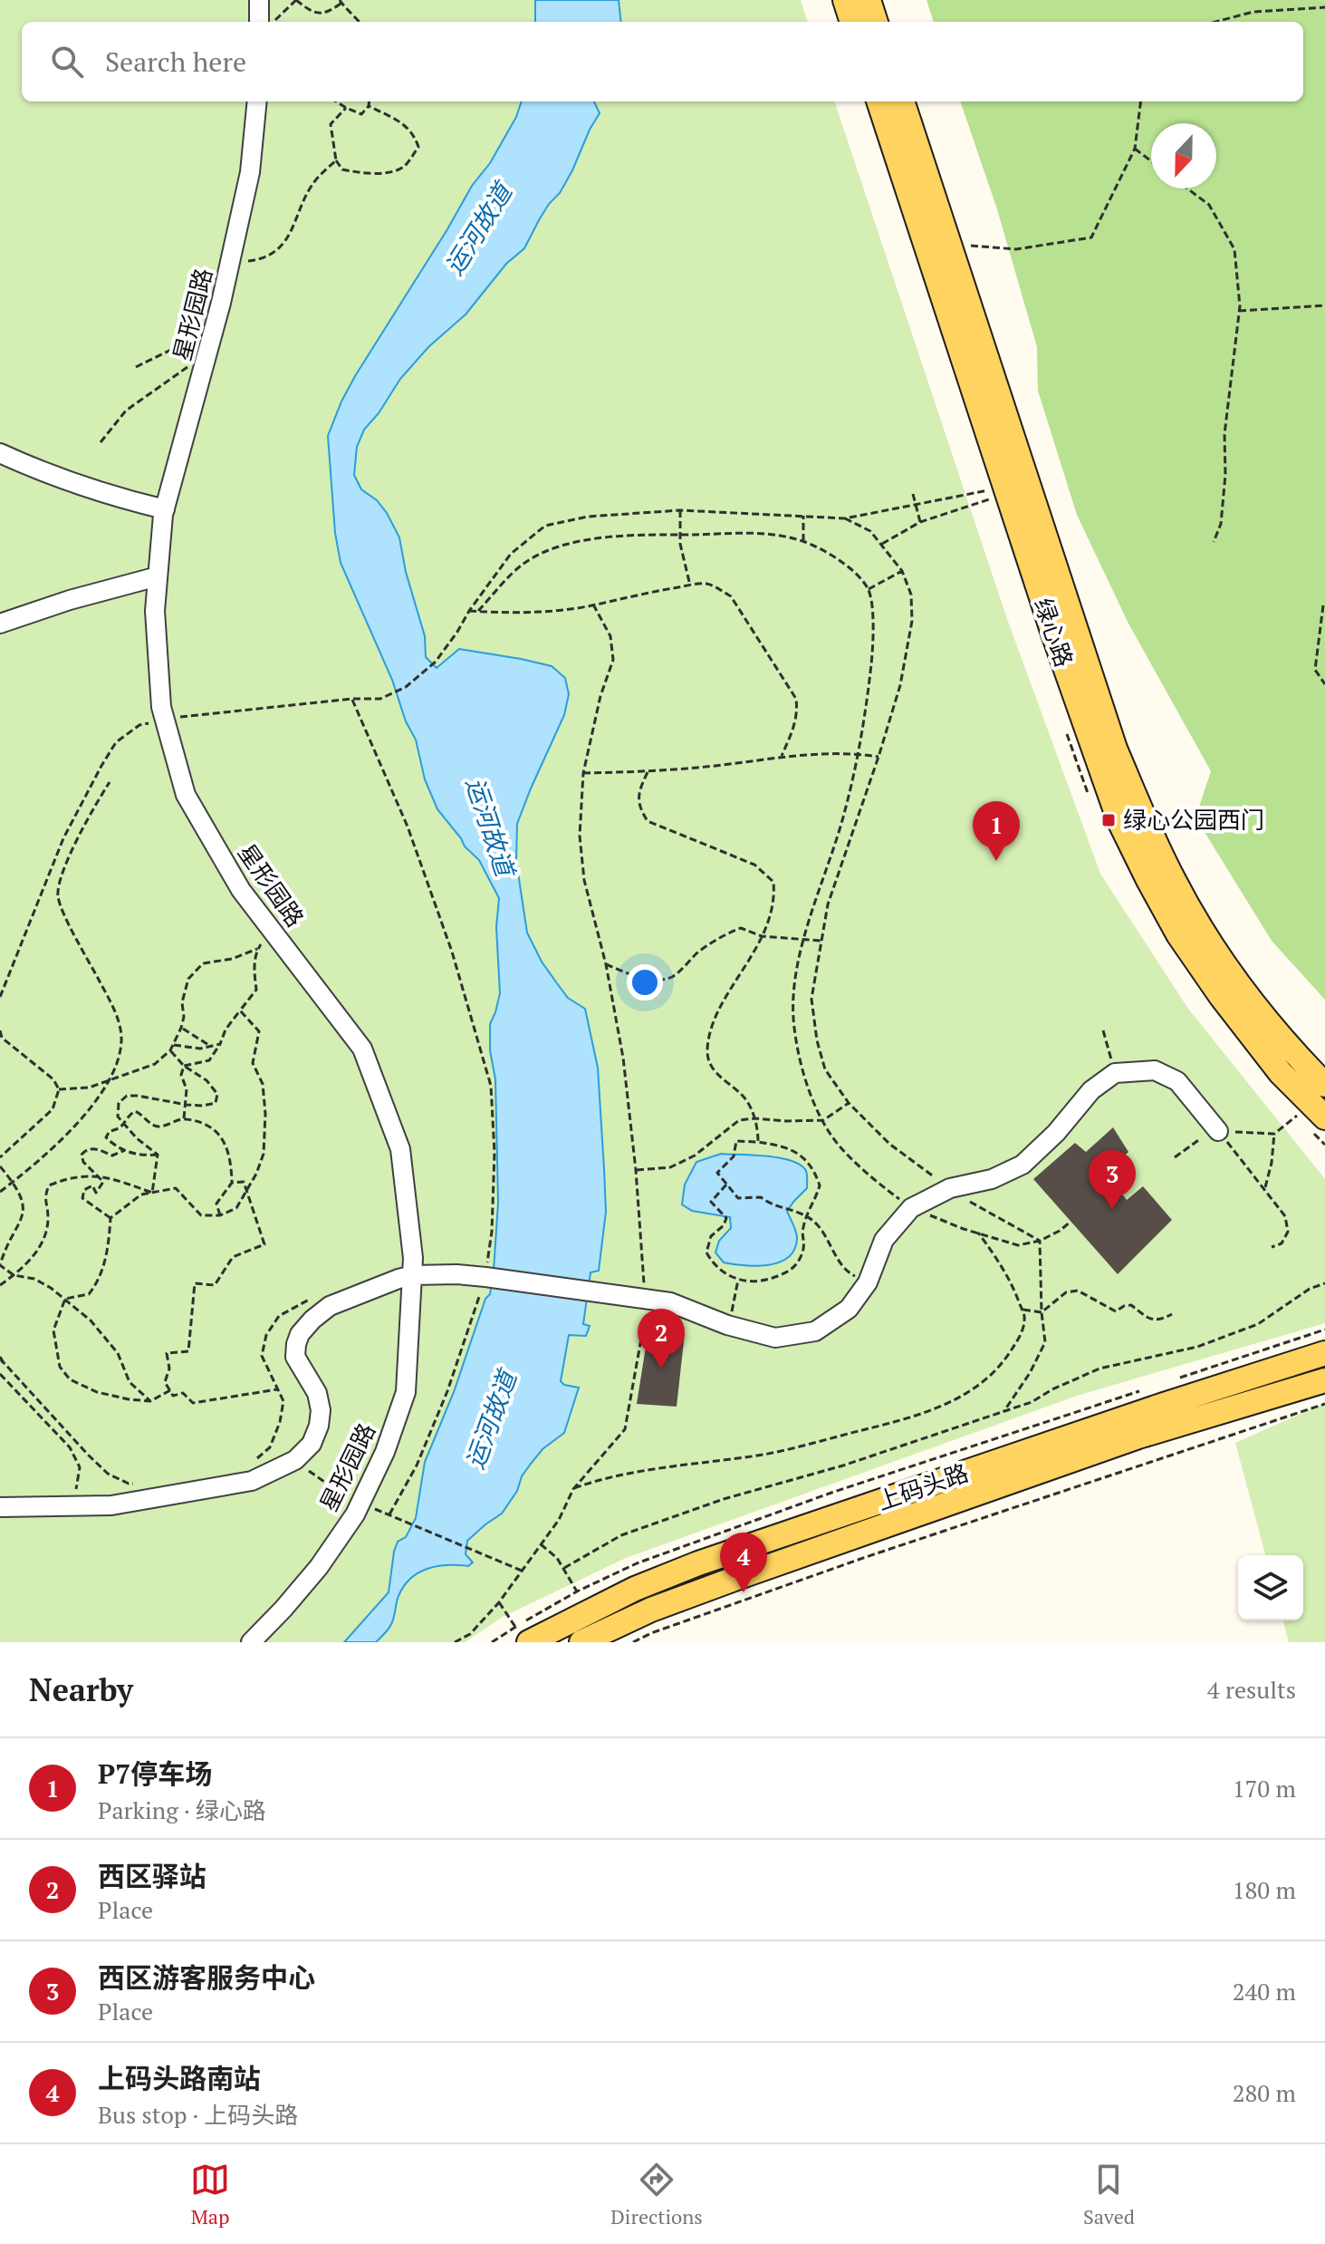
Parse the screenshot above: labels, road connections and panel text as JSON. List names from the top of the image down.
{
  "streets": {
    "main road": ["绿心路", "上码头路"],
    "street": ["星形园路"]
  },
  "water": ["运河故道"],
  "places": {
    "transit": ["绿心公园西门"]
  },
  "north": "bottom",
  "page": {
    "search": "Search here",
    "pins": [
      "1",
      "3",
      "2",
      "4"
    ],
    "heading": ["Nearby", "4 results"],
    "list": [
      {
        "mark": "1",
        "name": "P7停车场",
        "note": "Parking · 绿心路",
        "value": "170 m"
      },
      {
        "mark": "2",
        "name": "西区驿站",
        "note": "Place",
        "value": "180 m"
      },
      {
        "mark": "3",
        "name": "西区游客服务中心",
        "note": "Place",
        "value": "240 m"
      },
      {
        "mark": "4",
        "name": "上码头路南站",
        "note": "Bus stop · 上码头路",
        "value": "280 m"
      }
    ],
    "nav": ["Map", "Directions", "Saved"]
  }
}
